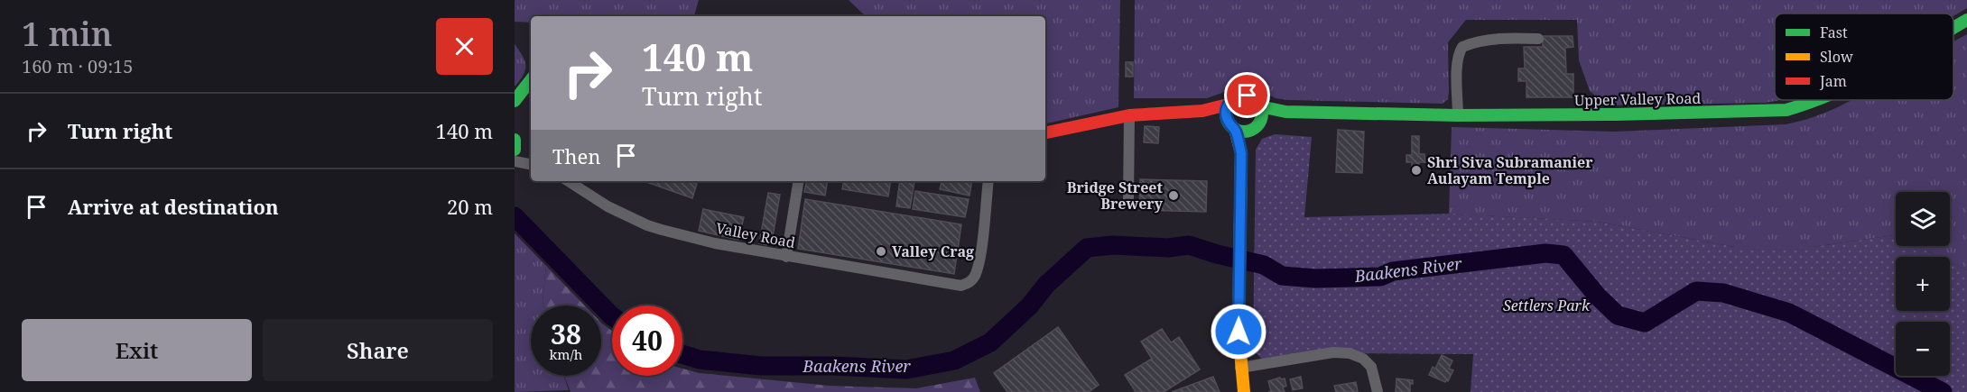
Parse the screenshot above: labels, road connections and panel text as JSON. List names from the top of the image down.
{
  "streets": {
    "street": ["Upper Valley Road", "Valley Road"]
  },
  "water": ["Baakens River"],
  "parks": ["Settlers Park"],
  "places": ["Shri Siva Subramanier Aulayam Temple", "Bridge Street Brewery", "Valley Crag"],
  "legend": ["Fast", "Slow", "Jam"],
  "page": {
    "heading": ["1 min", "160 m · 09:15"],
    "turn": ["140 m", "Turn right"],
    "list": [
      {
        "name": "Turn right",
        "value": "140 m"
      },
      {
        "name": "Arrive at destination",
        "value": "20 m"
      }
    ],
    "then": "Then",
    "map_buttons": ["+", "−"],
    "speed": "38 km/h",
    "limit": "40",
    "buttons": ["Exit", "Share"]
  }
}
